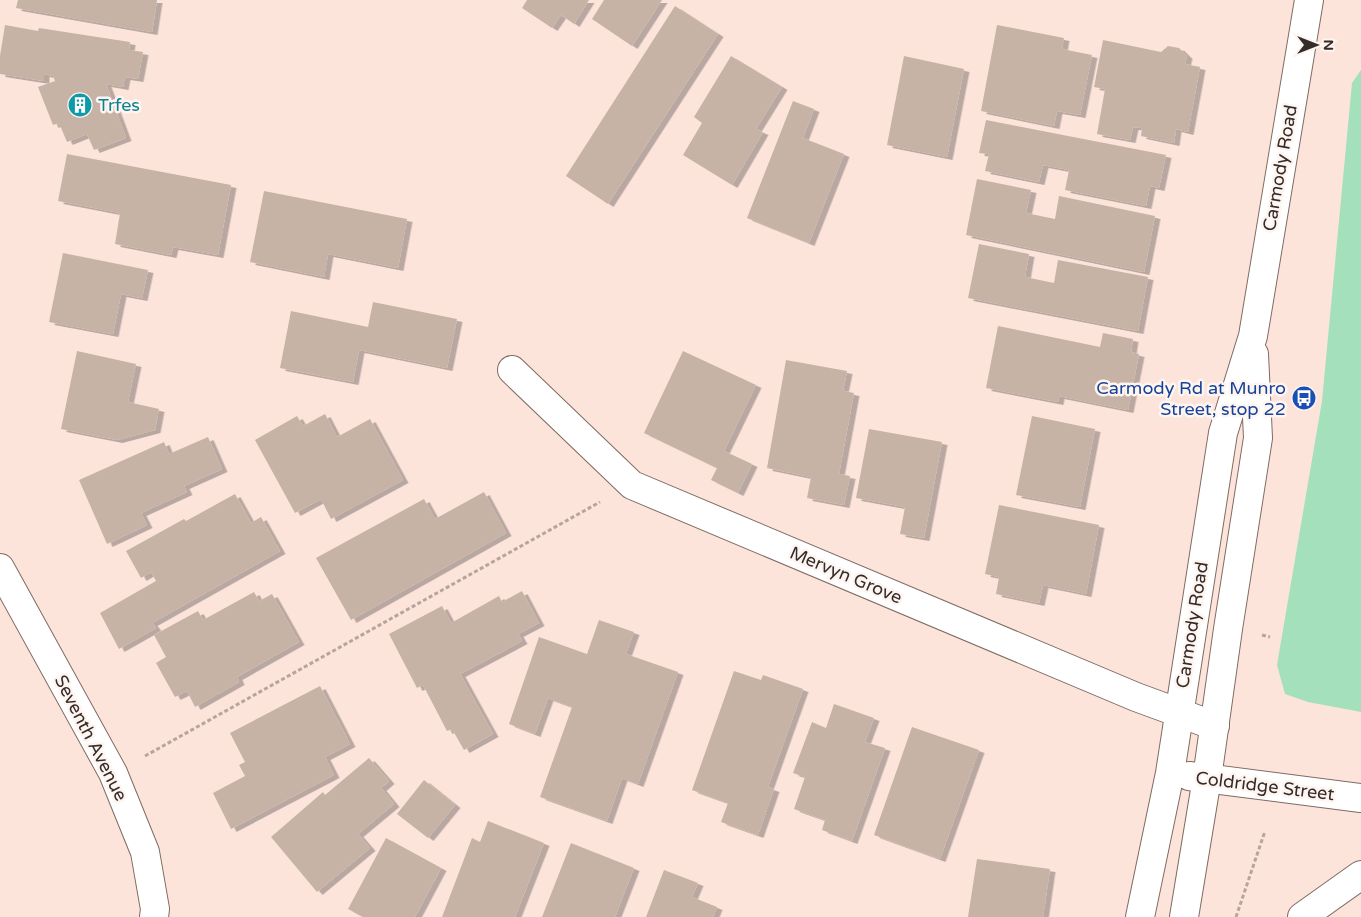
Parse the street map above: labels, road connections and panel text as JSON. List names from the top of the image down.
{
  "streets": {
    "street": [
      "Carmody Road",
      "Mervyn Grove",
      "Seventh Avenue",
      "Coldridge Street"
    ]
  },
  "crossings": [
    ["Carmody Road", "Mervyn Grove"],
    ["Carmody Road", "Coldridge Street"]
  ],
  "places": {
    "building": ["Trfes"],
    "bus stop": ["Carmody Rd at Munro Street, stop 22"]
  },
  "north": "right"
}
